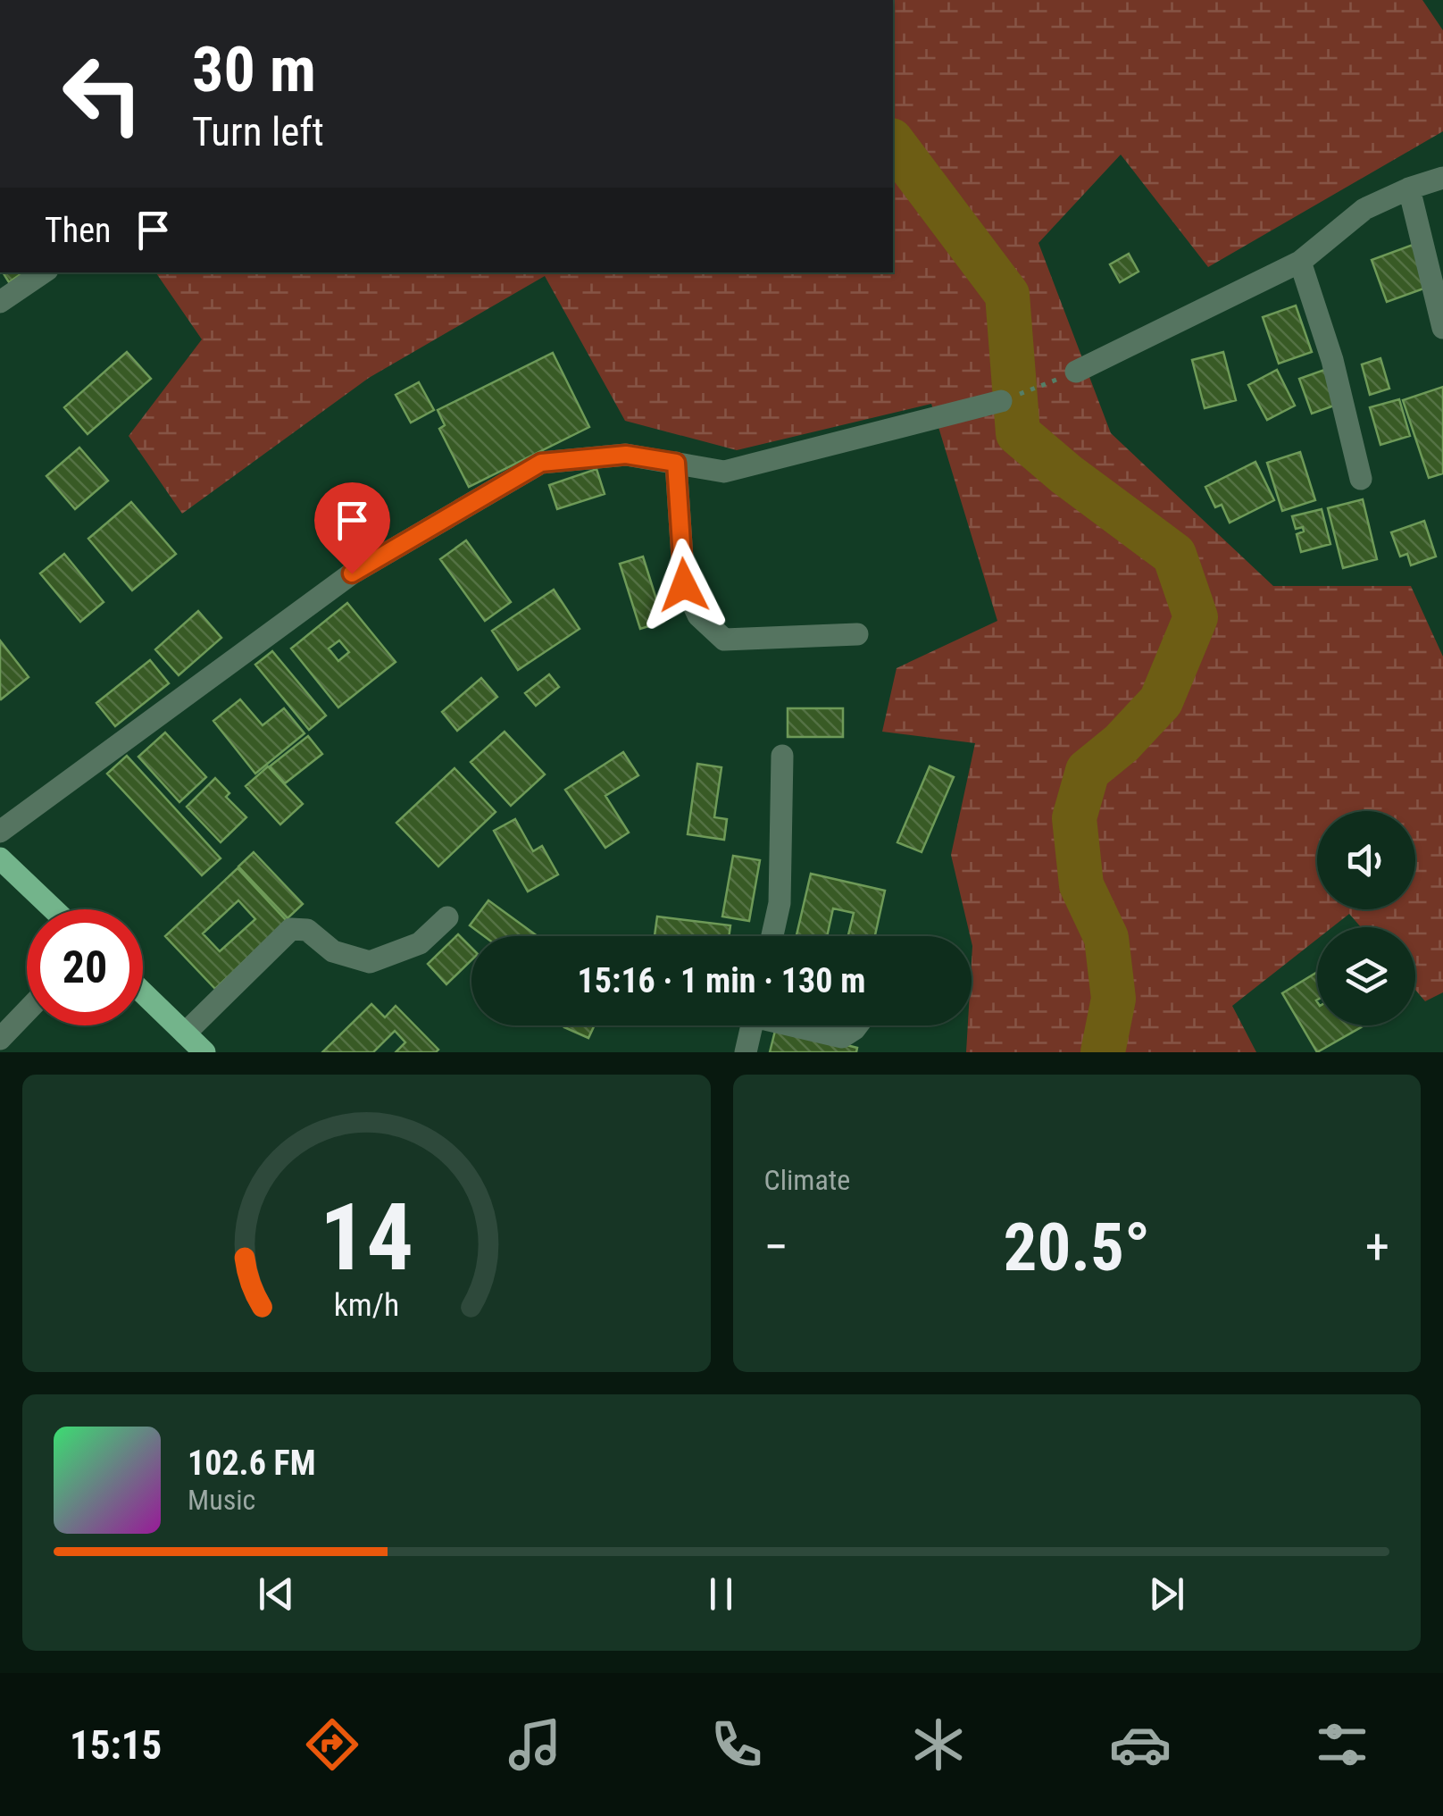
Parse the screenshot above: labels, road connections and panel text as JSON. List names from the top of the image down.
{
  "page": {
    "turn": ["30 m", "Turn left"],
    "then": "Then",
    "limit": "20",
    "trip": "15:16 · 1 min · 130 m",
    "tile": "Climate",
    "heat": ["−", "20.5°", "+"],
    "song": ["102.6 FM", "Music"],
    "tabs": "15:15",
    "gauge": ["14", "km/h"]
  }
}
